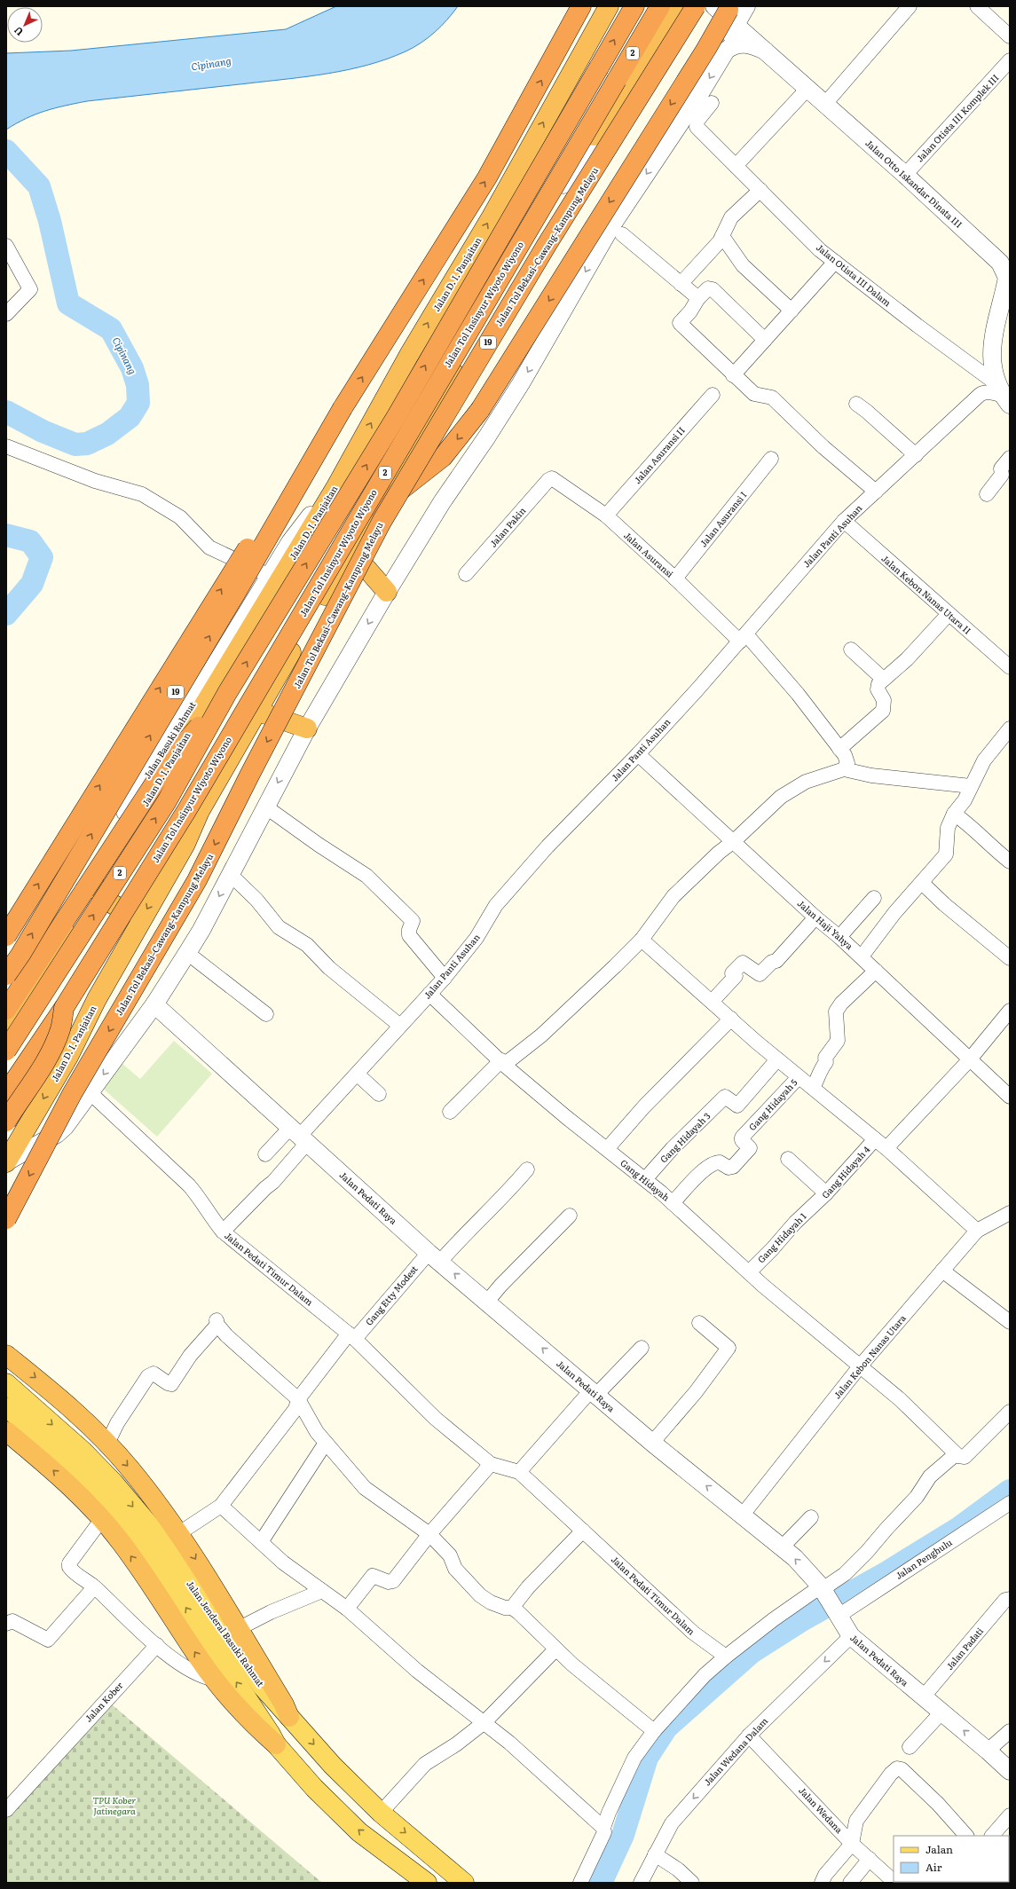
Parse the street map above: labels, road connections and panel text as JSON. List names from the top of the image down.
{
  "streets": {
    "highway": [
      "2",
      "Jalan Tol Bekasi–Cawang–Kampung Melayu",
      "Jalan D. I. Panjaitan",
      "Jalan Tol Insinyur Wiyoto Wiyono",
      "19"
    ],
    "main road": ["Jalan Jenderal Basuki Rahmat"],
    "street": [
      "Jalan Otista III Komplek III",
      "Jalan Otto Iskandar Dinata III",
      "Jalan Otista III Dalam",
      "Jalan Asuransi II",
      "Jalan Asuransi I",
      "Jalan Pakin",
      "Jalan Panti Asuhan",
      "Jalan Asuransi",
      "Jalan Kebon Nanas Utara II",
      "Jalan Basuki Rahmat",
      "Jalan Haji Yahya",
      "Gang Hidayah 5",
      "Gang Hidayah 3",
      "Gang Hidayah 4",
      "Gang Hidayah",
      "Jalan Pedati Raya",
      "Gang Hidayah 1",
      "Jalan Pedati Timur Dalam",
      "Gang Etty Modest",
      "Jalan Kebon Nanas Utara",
      "Jalan Penghulu",
      "Jalan Padati",
      "Jalan Kober",
      "Jalan Wedana Dalam",
      "Jalan Wedana"
    ]
  },
  "crossings": [
    ["Jalan Otista III Komplek III", "Jalan Otto Iskandar Dinata III"],
    ["Jalan Otto Iskandar Dinata III", "Jalan Otista III Dalam"],
    ["Jalan Otto Iskandar Dinata III", "Jalan Panti Asuhan"],
    ["Jalan D. I. Panjaitan", "Jalan Basuki Rahmat"],
    ["Jalan Otista III Dalam", "Jalan Panti Asuhan"],
    ["Jalan Asuransi II", "Jalan Asuransi"],
    ["Jalan Asuransi I", "Jalan Asuransi"],
    ["Jalan Pakin", "Jalan Asuransi"],
    ["Jalan Panti Asuhan", "Jalan Asuransi"],
    ["Jalan Panti Asuhan", "Jalan Kebon Nanas Utara II"],
    ["Jalan Panti Asuhan", "Jalan Haji Yahya"],
    ["Jalan Panti Asuhan", "Gang Hidayah"],
    ["Jalan Panti Asuhan", "Jalan Pedati Raya"],
    ["Gang Hidayah 5", "Gang Hidayah"],
    ["Gang Hidayah 3", "Gang Hidayah"],
    ["Gang Hidayah 4", "Gang Hidayah 1"],
    ["Gang Hidayah", "Gang Hidayah 1"],
    ["Gang Hidayah", "Jalan Kebon Nanas Utara"],
    ["Jalan Pedati Raya", "Gang Etty Modest"],
    ["Jalan Pedati Raya", "Jalan Kebon Nanas Utara"],
    ["Jalan Pedati Raya", "Jalan Penghulu"],
    ["Jalan Pedati Raya", "Jalan Padati"],
    ["Jalan Pedati Raya", "Jalan Wedana Dalam"],
    ["Jalan Pedati Timur Dalam", "Gang Etty Modest"],
    ["Jalan Wedana Dalam", "Jalan Wedana"]
  ],
  "one_way": ["Jalan Pedati Raya"],
  "water": ["Cipinang"],
  "parks": ["TPU Kober Jatinegara"],
  "legend": ["Jalan", "Air"],
  "north": "bottom left"
}
